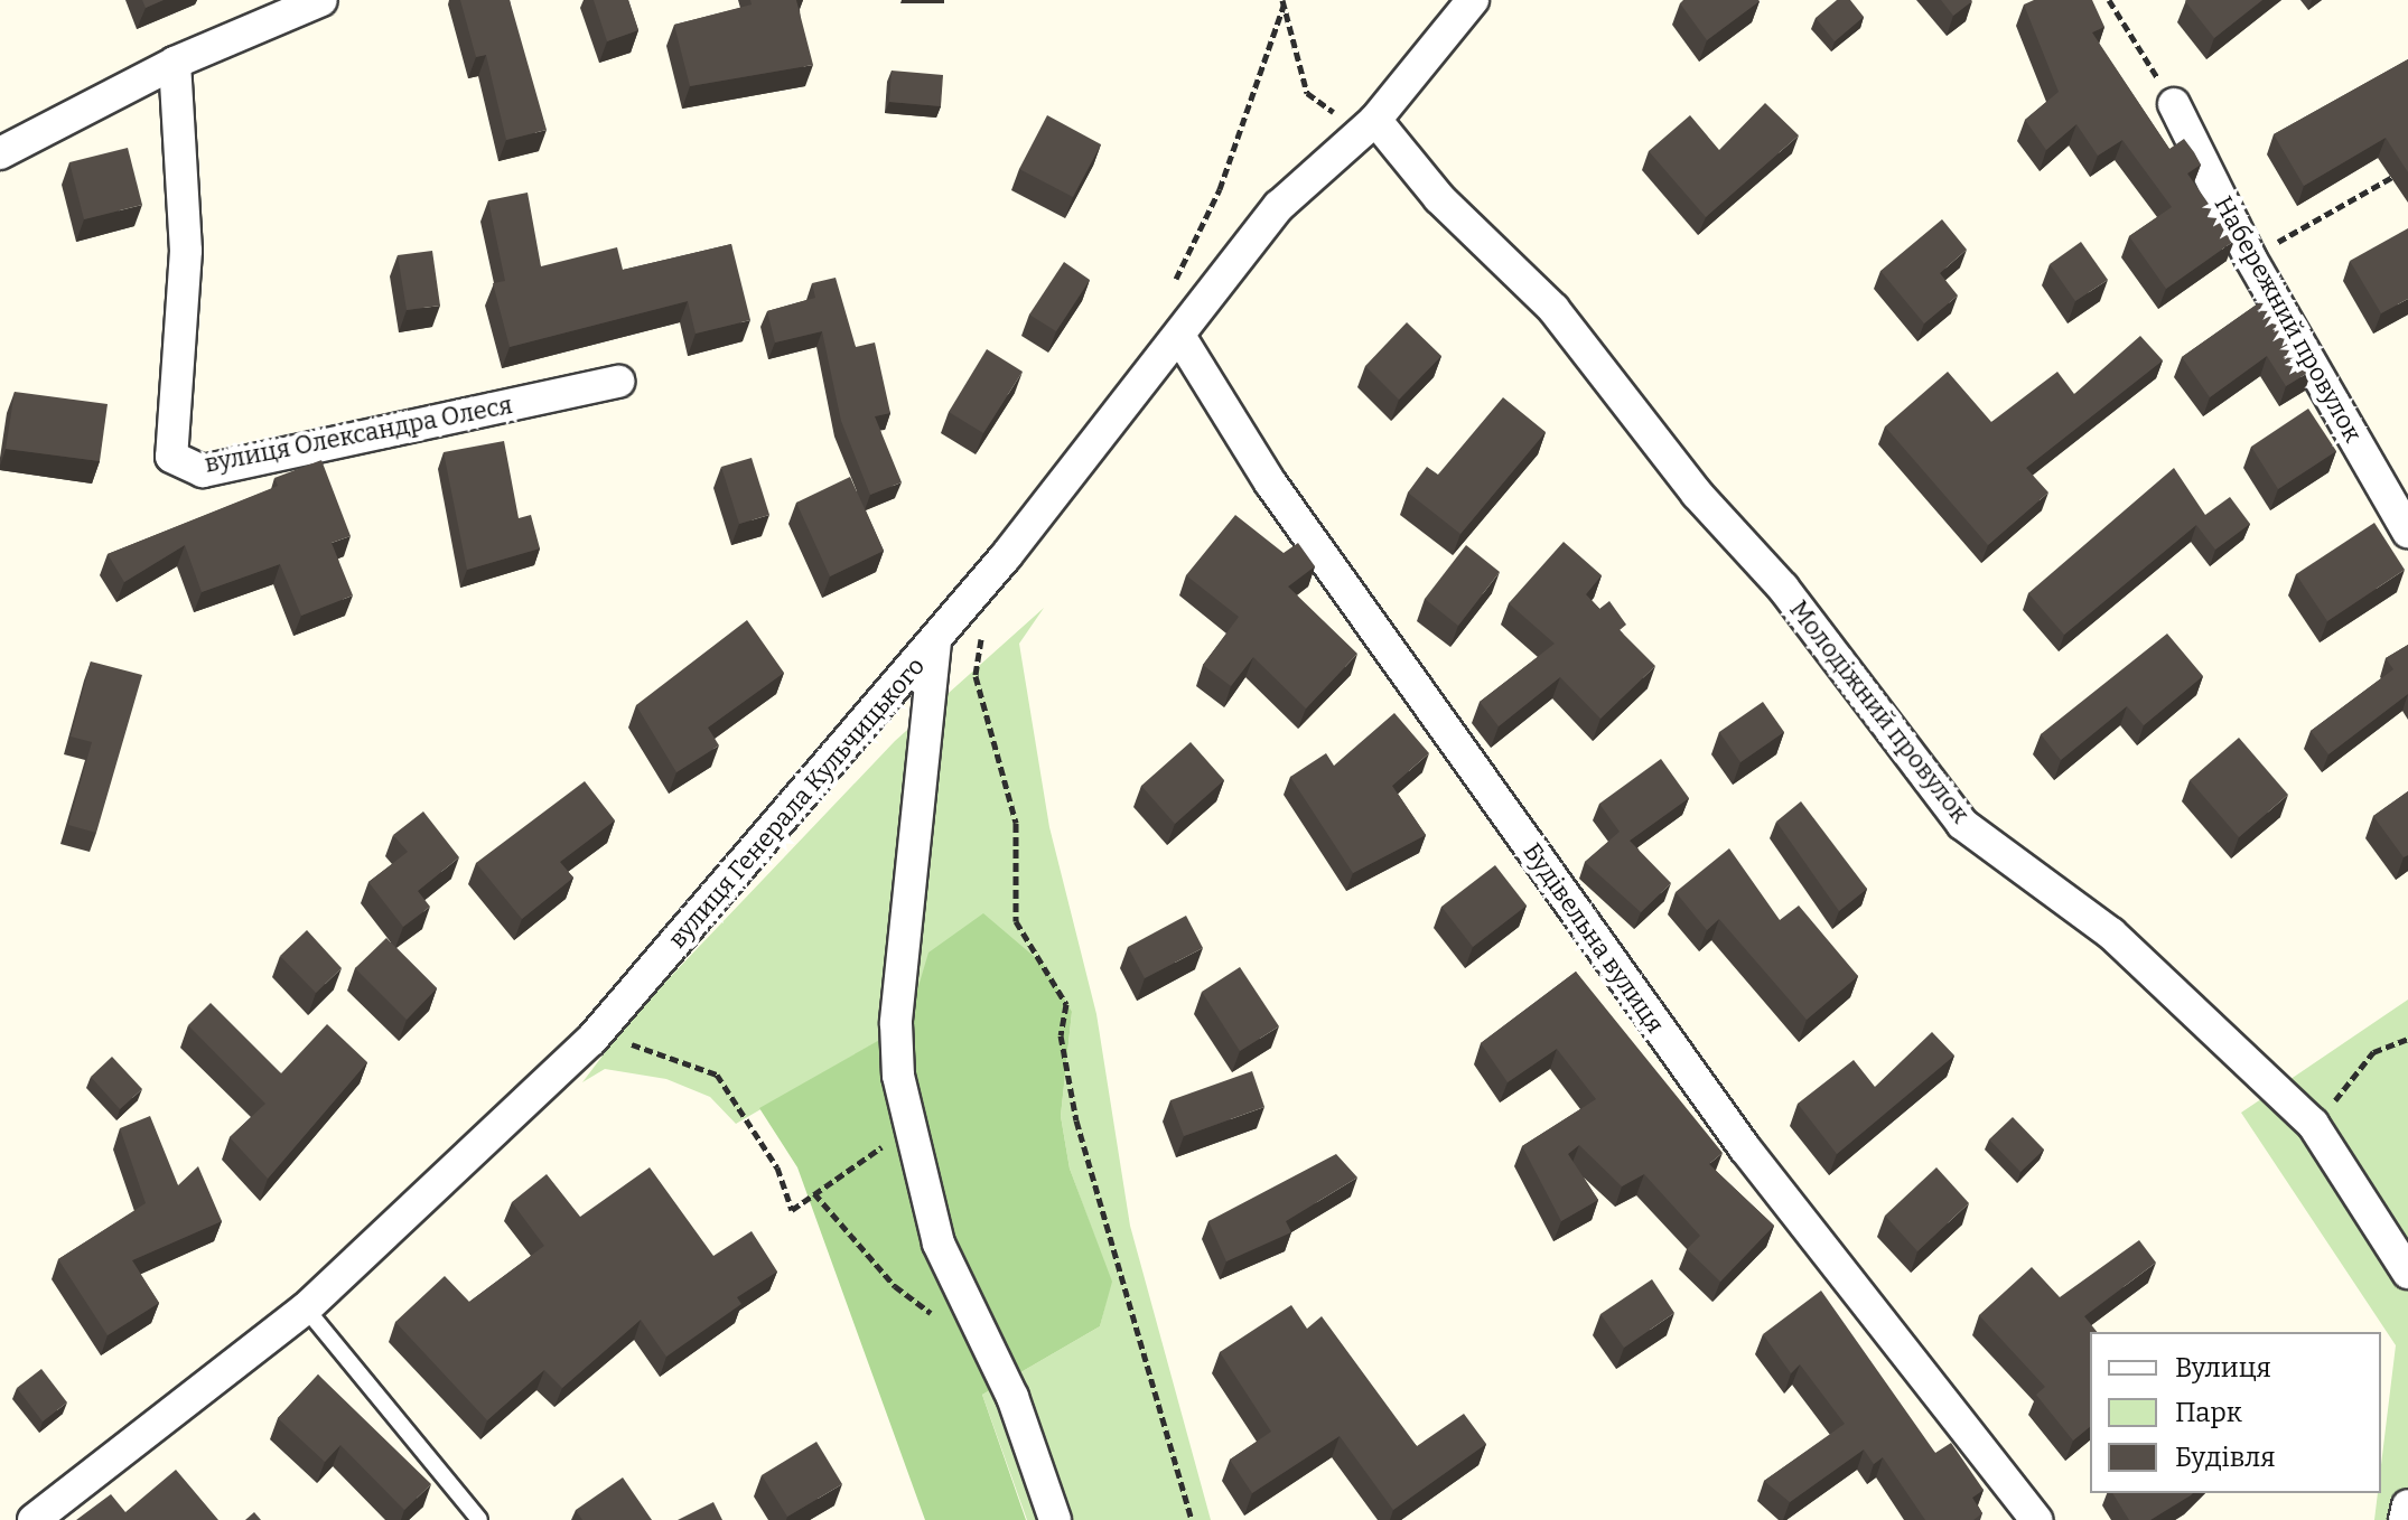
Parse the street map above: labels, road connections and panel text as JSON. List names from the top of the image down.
{
  "streets": {
    "street": [
      "Набережний провулок",
      "вулиця Олександра Олеся",
      "Молодіжний провулок",
      "вулиця Генерала Кульчицького",
      "Будівельна вулиця"
    ]
  },
  "crossings": [
    ["Молодіжний провулок", "вулиця Генерала Кульчицького"],
    ["вулиця Генерала Кульчицького", "Будівельна вулиця"]
  ],
  "legend": ["Вулиця", "Парк", "Будівля"]
}
